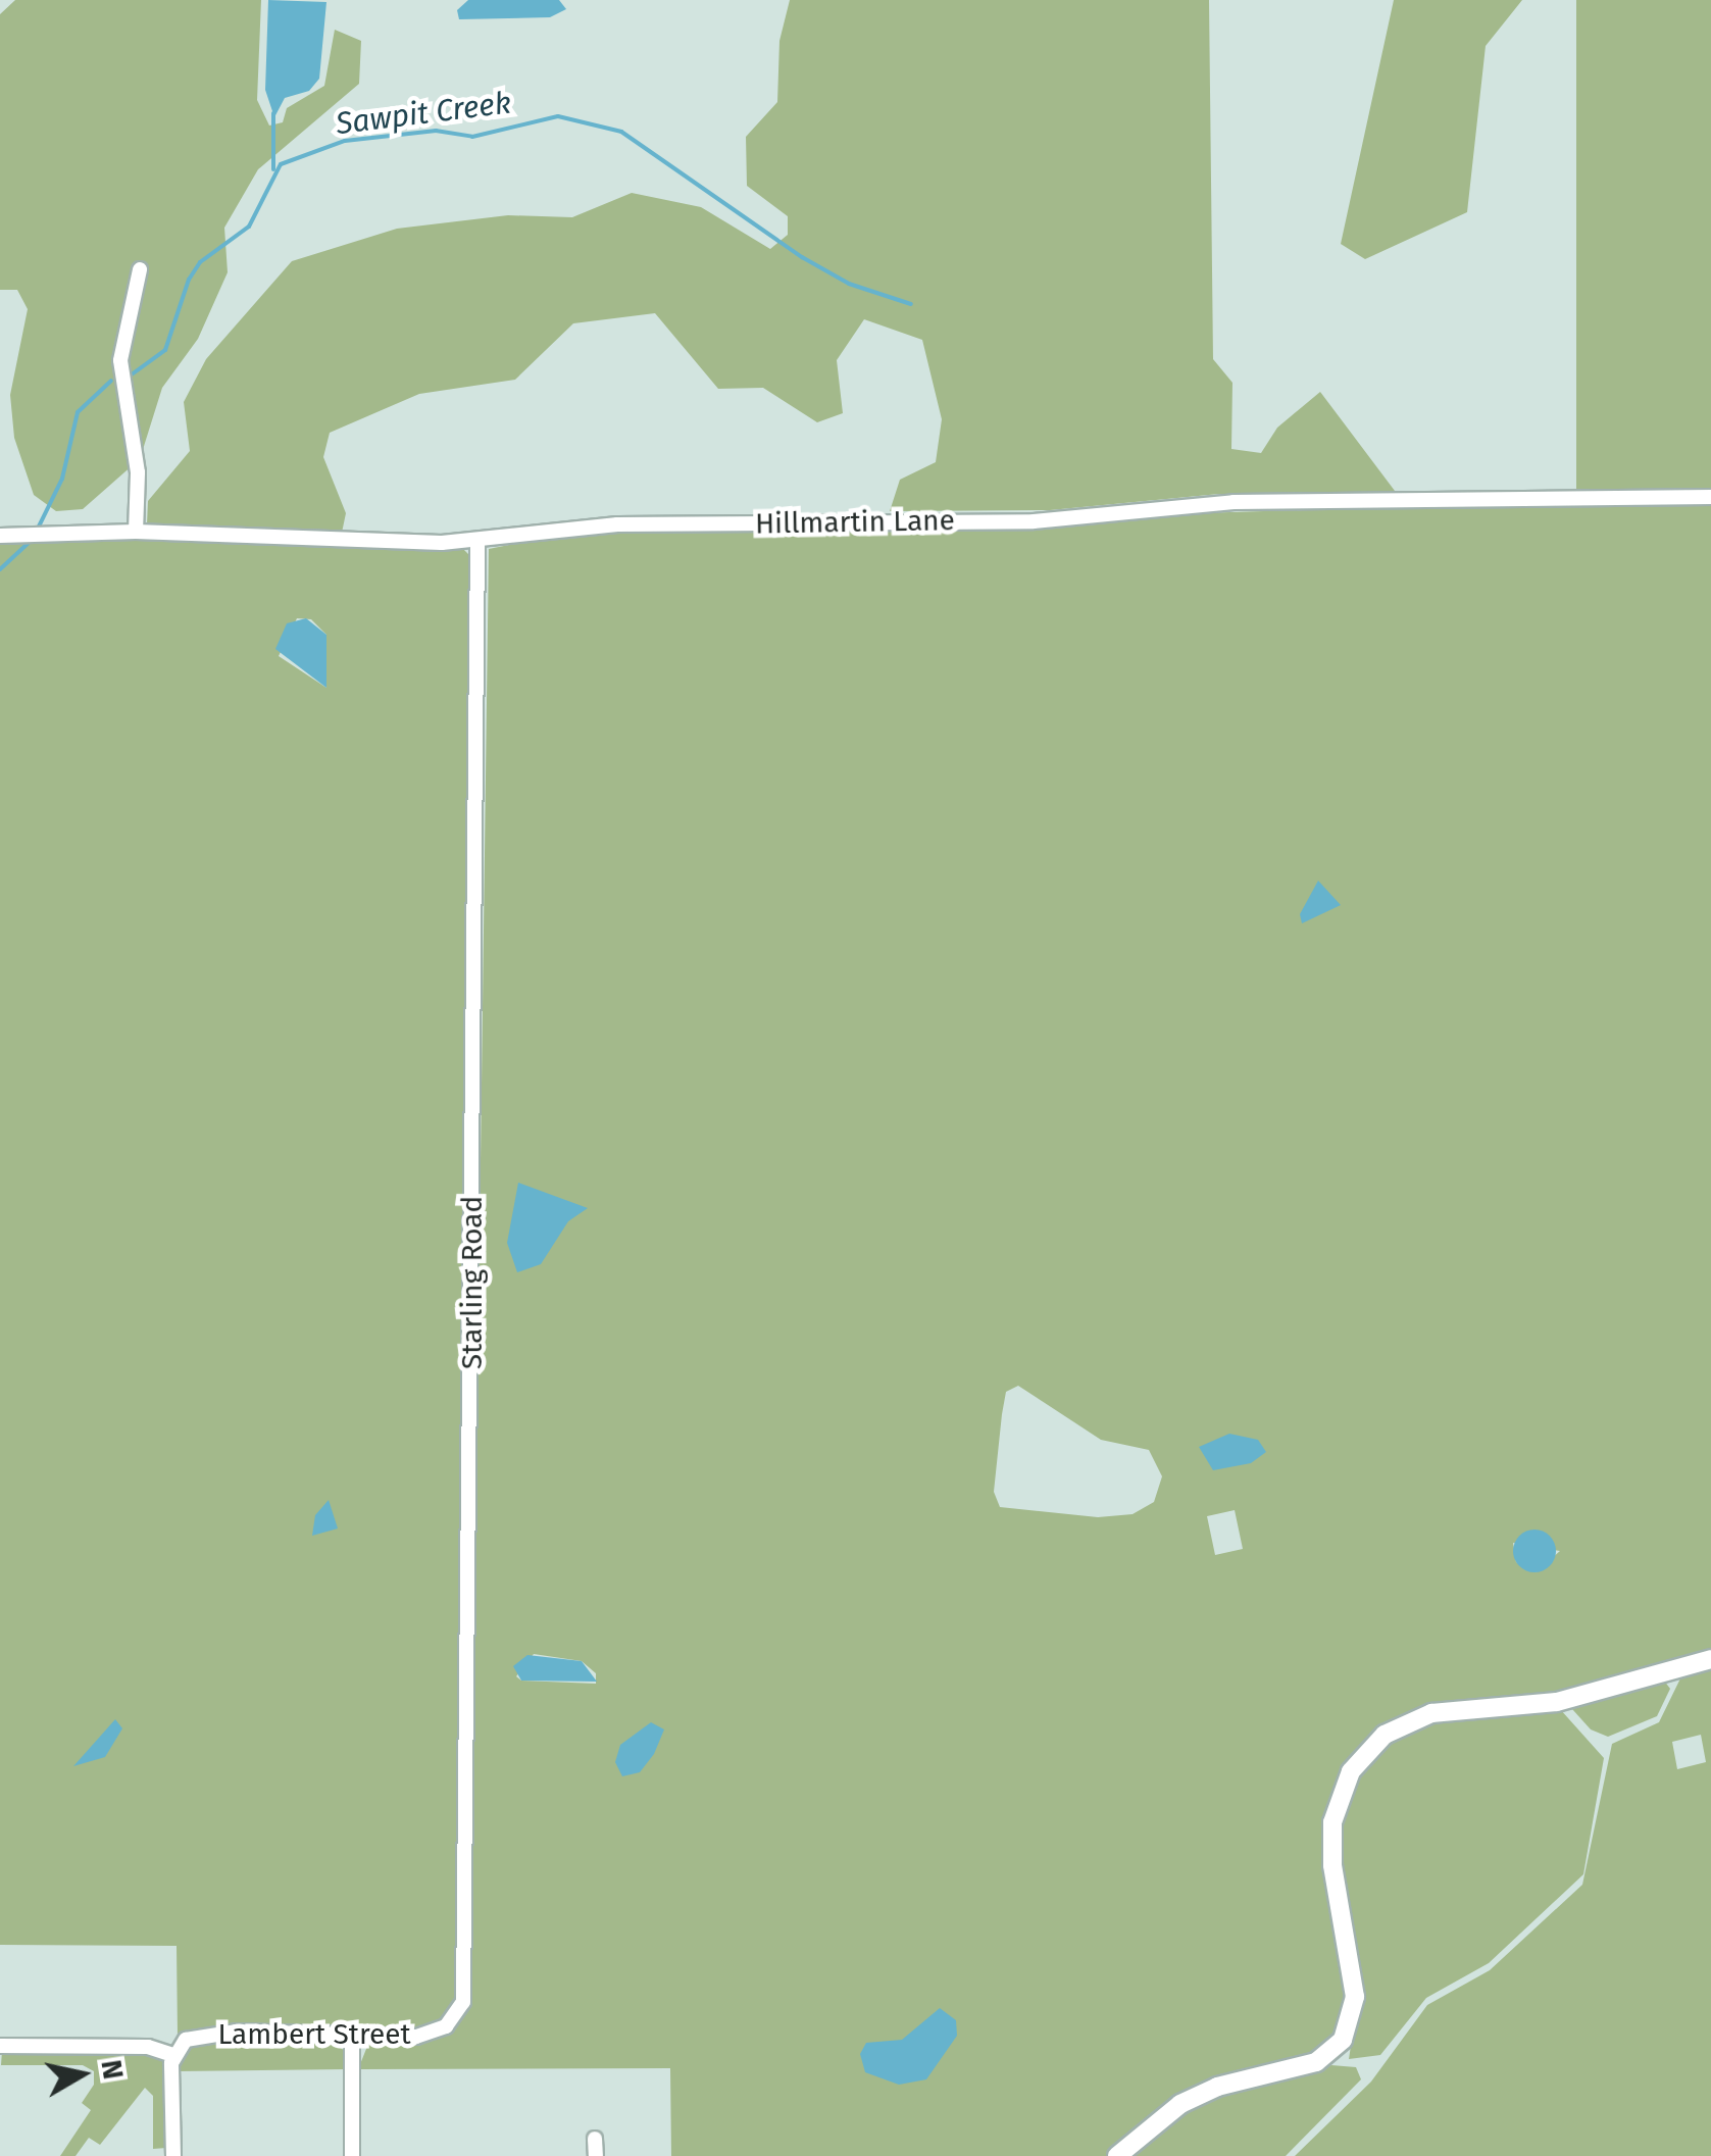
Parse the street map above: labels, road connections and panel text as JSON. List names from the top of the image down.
{
  "streets": {
    "street": ["Hillmartin Lane", "Starling Road", "Lambert Street"]
  },
  "crossings": [
    ["Hillmartin Lane", "Starling Road"],
    ["Starling Road", "Lambert Street"]
  ],
  "water": ["Sawpit Creek"],
  "north": "right"
}
